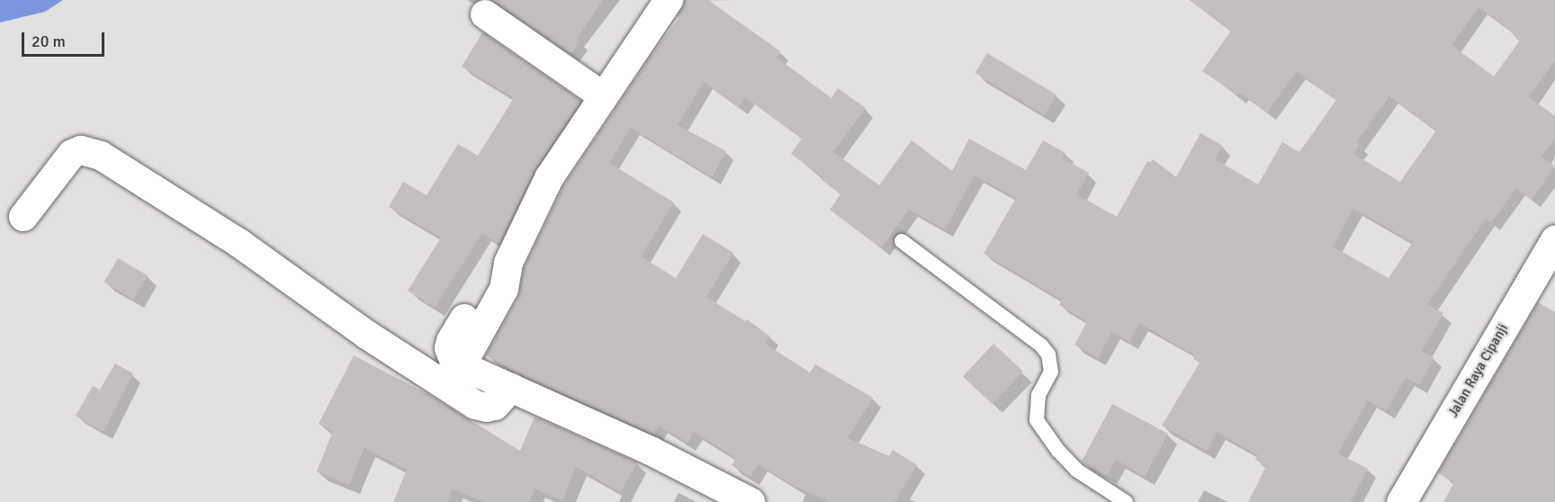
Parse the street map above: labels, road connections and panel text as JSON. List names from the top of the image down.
{
  "streets": {
    "main road": ["Jalan Raya Cipanji"]
  },
  "scale_bar": "20 m"
}
